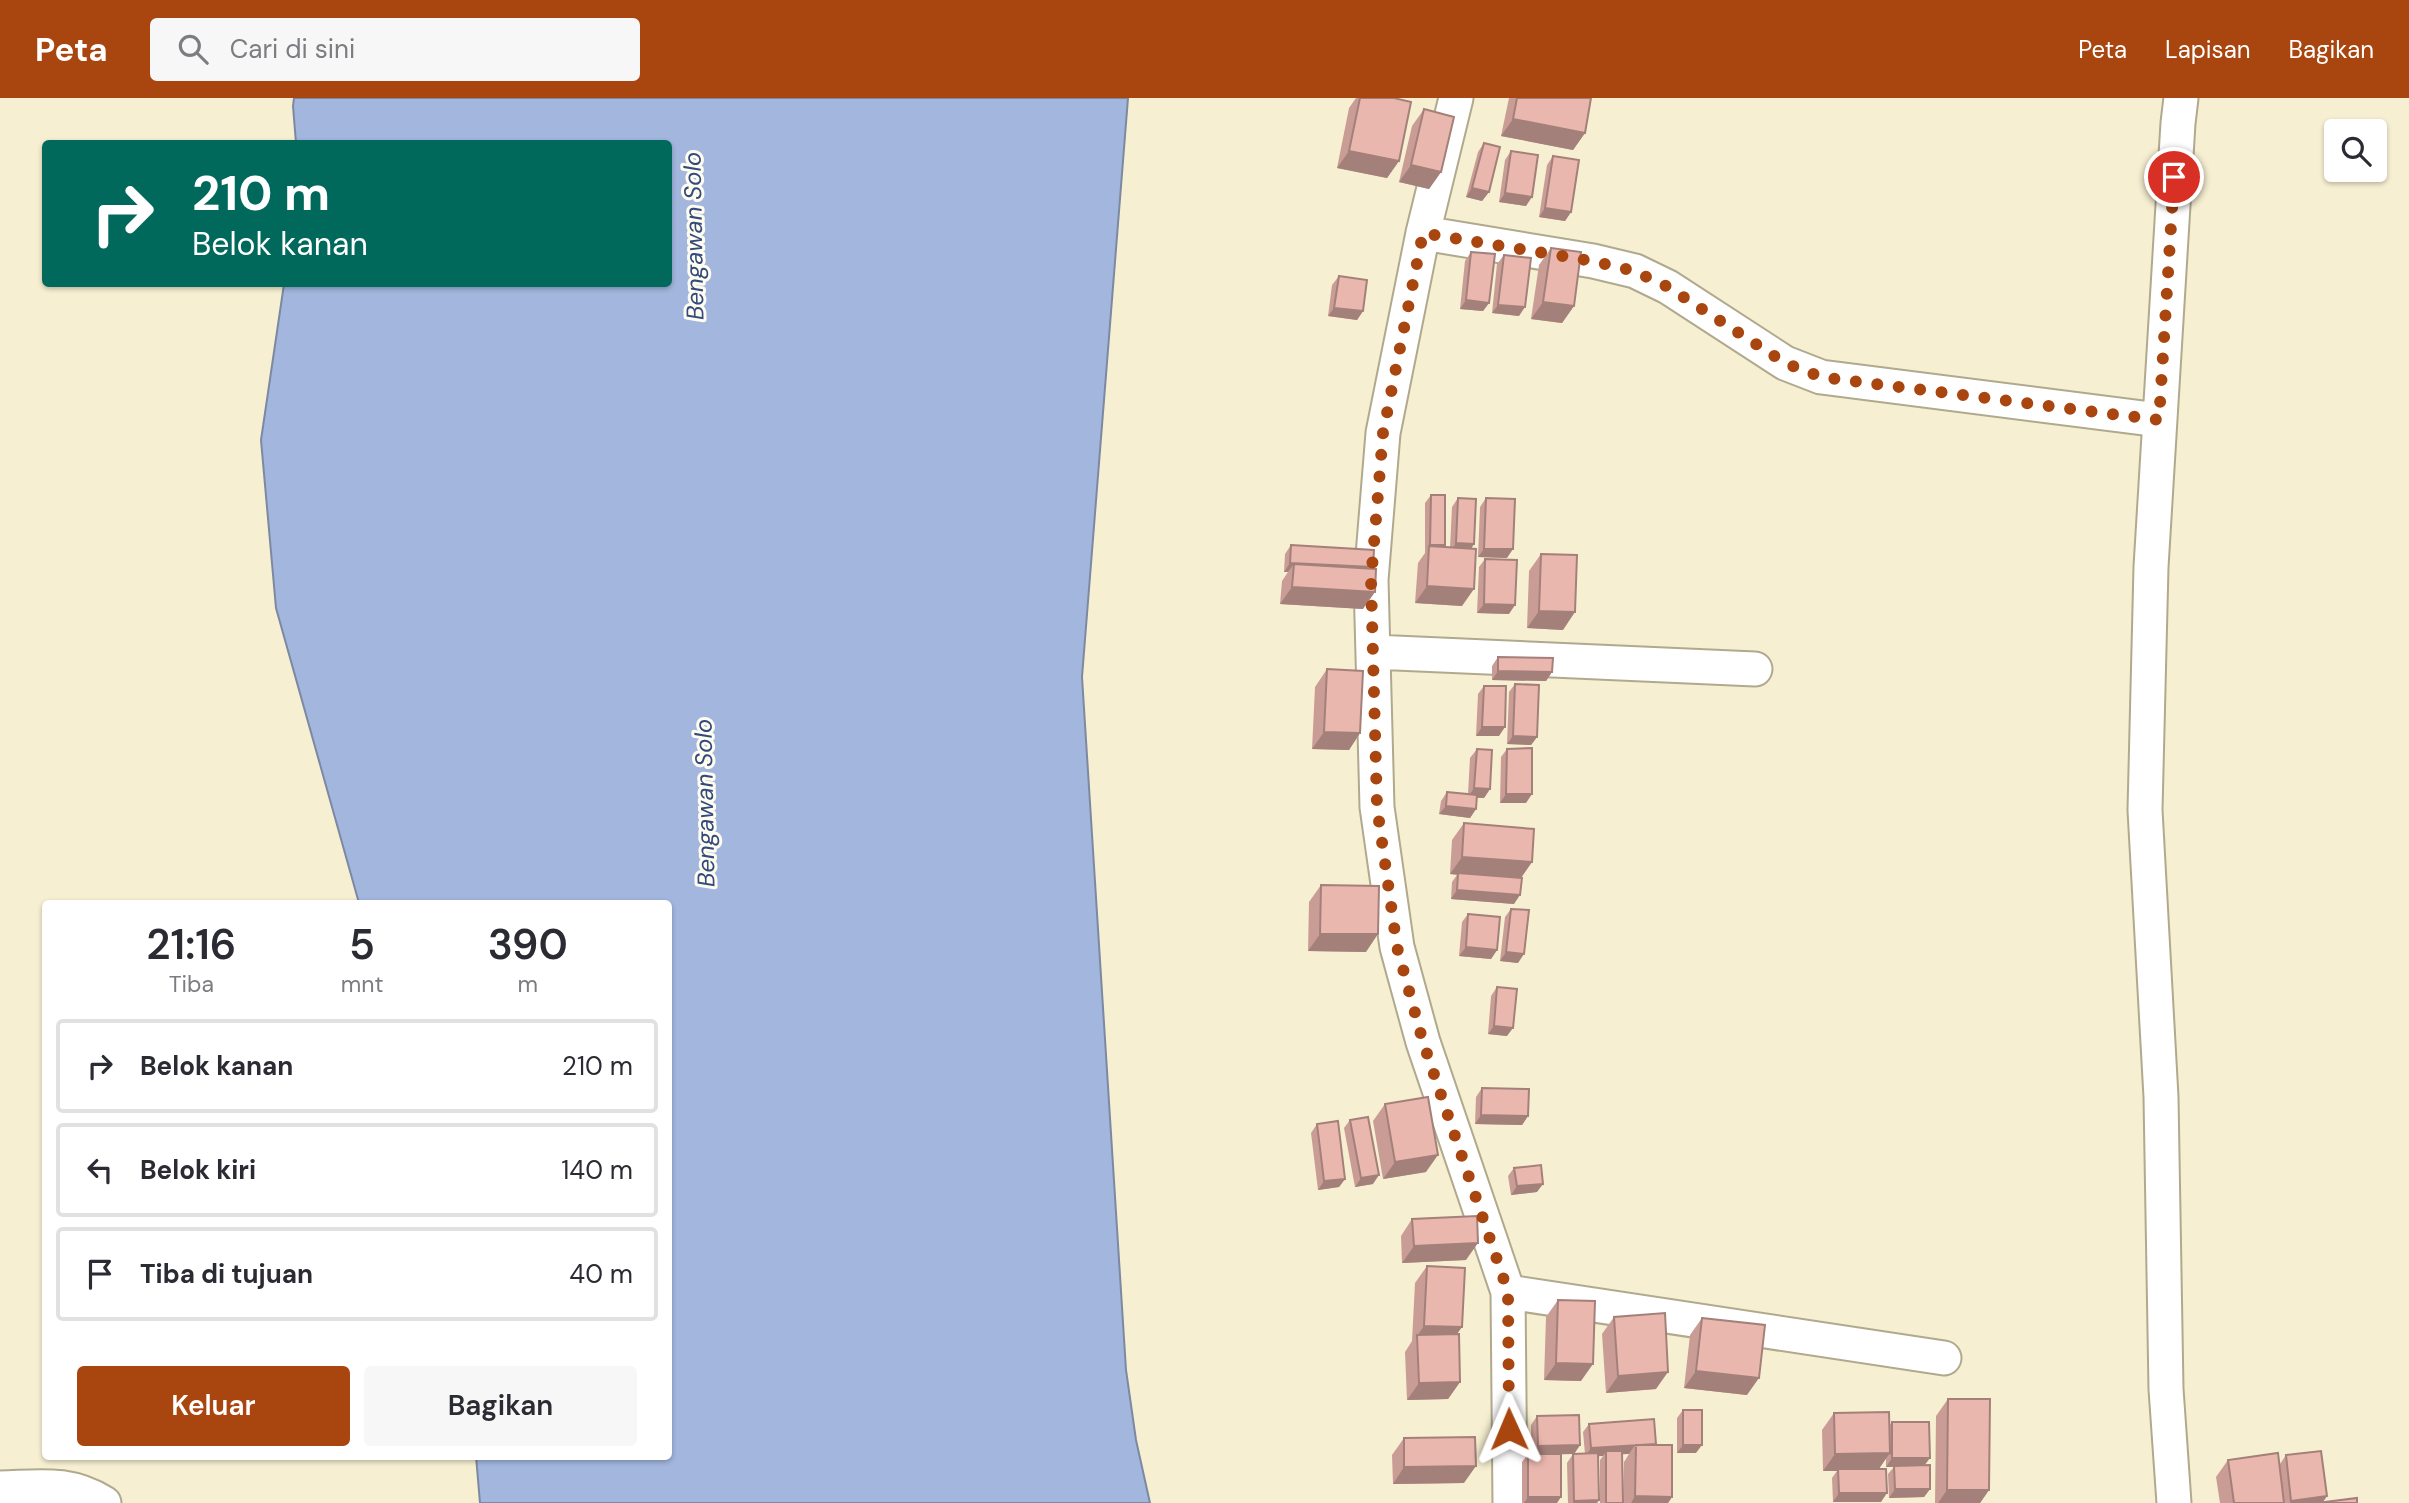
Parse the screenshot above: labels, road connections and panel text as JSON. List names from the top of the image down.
{
  "water": ["Bengawan Solo"],
  "page": {
    "header": "Peta",
    "search": "Cari di sini",
    "nav": ["Peta", "Lapisan", "Bagikan"],
    "turn": ["210 m", "Belok kanan"],
    "eta": [
      "21:16",
      "Tiba",
      "5",
      "mnt",
      "390",
      "m"
    ],
    "list": [
      {
        "name": "Belok kanan",
        "value": "210 m"
      },
      {
        "name": "Belok kiri",
        "value": "140 m"
      },
      {
        "name": "Tiba di tujuan",
        "value": "40 m"
      }
    ],
    "buttons": ["Keluar", "Bagikan"]
  }
}
